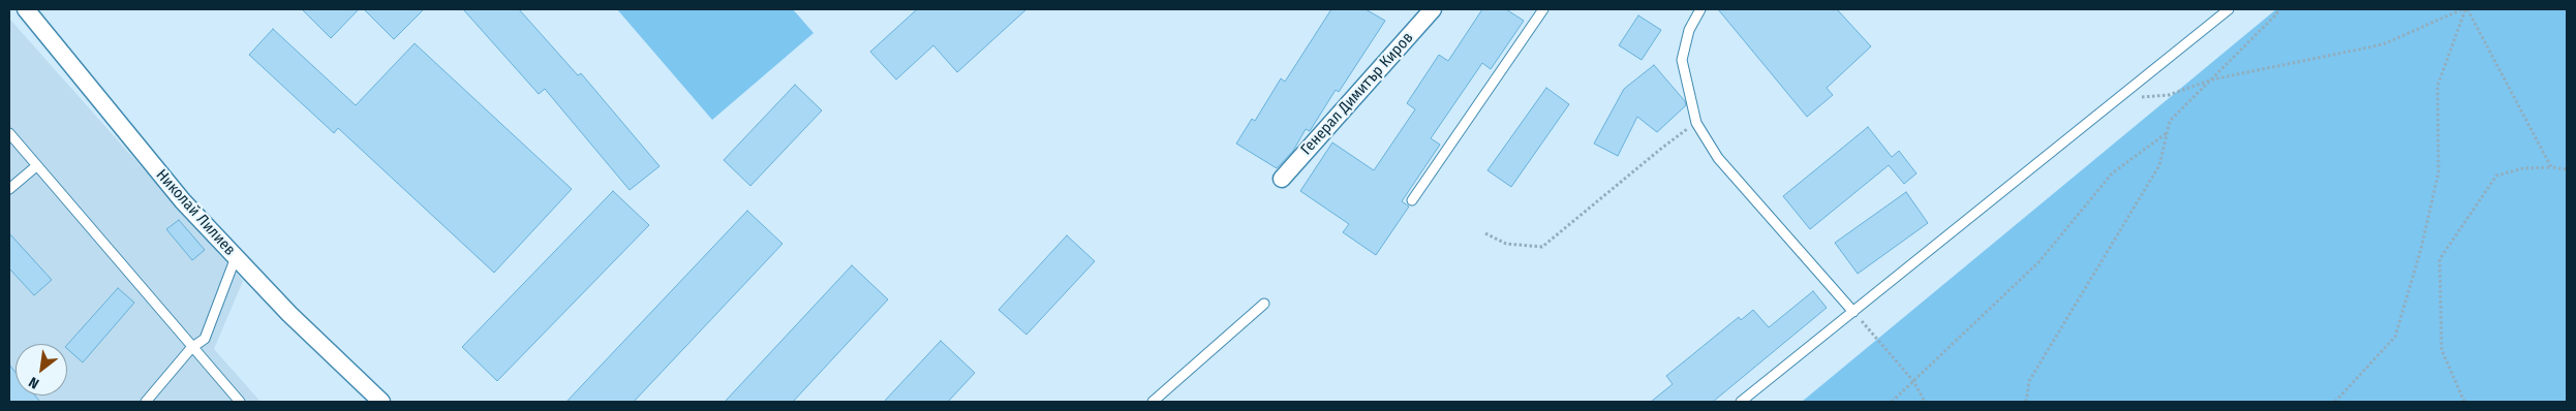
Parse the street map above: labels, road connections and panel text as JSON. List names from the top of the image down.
{
  "streets": {
    "street": ["Генерал Димитър Киров", "Николай Лилиев"]
  },
  "north": "bottom left"
}
